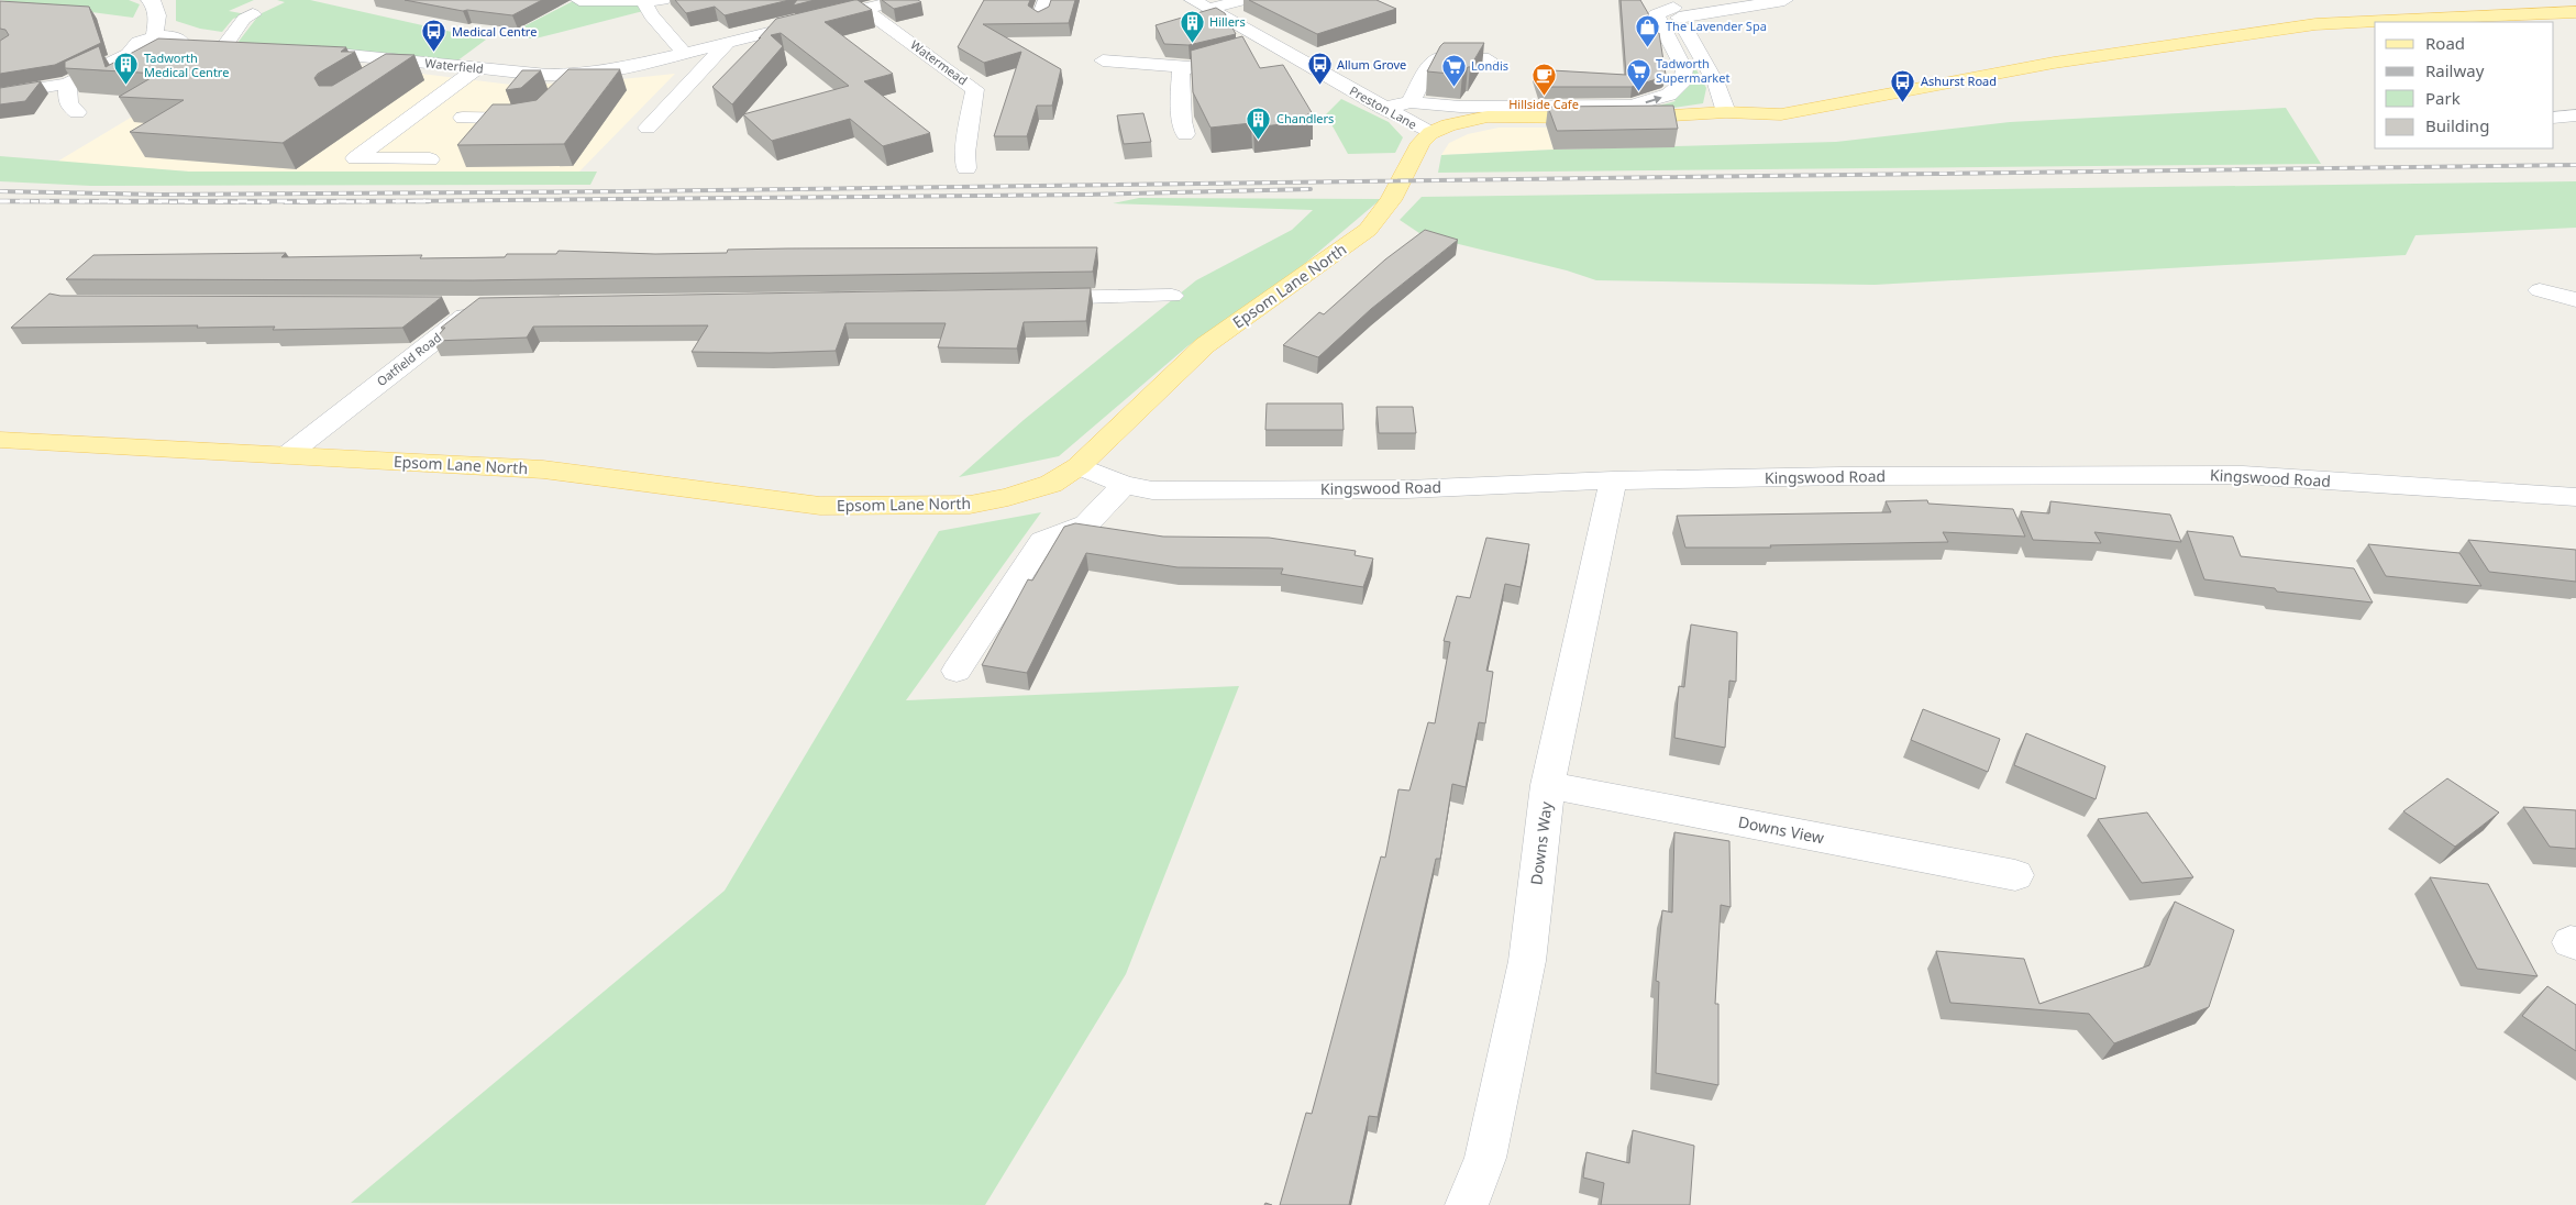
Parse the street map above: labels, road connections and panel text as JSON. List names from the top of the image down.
{
  "streets": {
    "main road": ["Epsom Lane North"],
    "street": [
      "Watermead",
      "Waterfield",
      "Preston Lane",
      "Oatfield Road",
      "Kingswood Road",
      "Downs View",
      "Downs Way"
    ]
  },
  "crossings": [
    ["Watermead", "Waterfield"],
    ["Preston Lane", "Epsom Lane North"],
    ["Epsom Lane North", "Oatfield Road"],
    ["Epsom Lane North", "Kingswood Road"],
    ["Kingswood Road", "Downs Way"],
    ["Downs View", "Downs Way"]
  ],
  "places": {
    "building": ["Hillers", "Tadworth Medical Centre", "Chandlers"],
    "shop": ["The Lavender Spa"],
    "bus stop": ["Medical Centre", "Allum Grove", "Ashurst Road"],
    "supermarket": ["Londis", "Tadworth Supermarket"],
    "cafe": ["Hillside Cafe"]
  },
  "legend": [
    "Road",
    "Railway",
    "Park",
    "Building"
  ]
}
